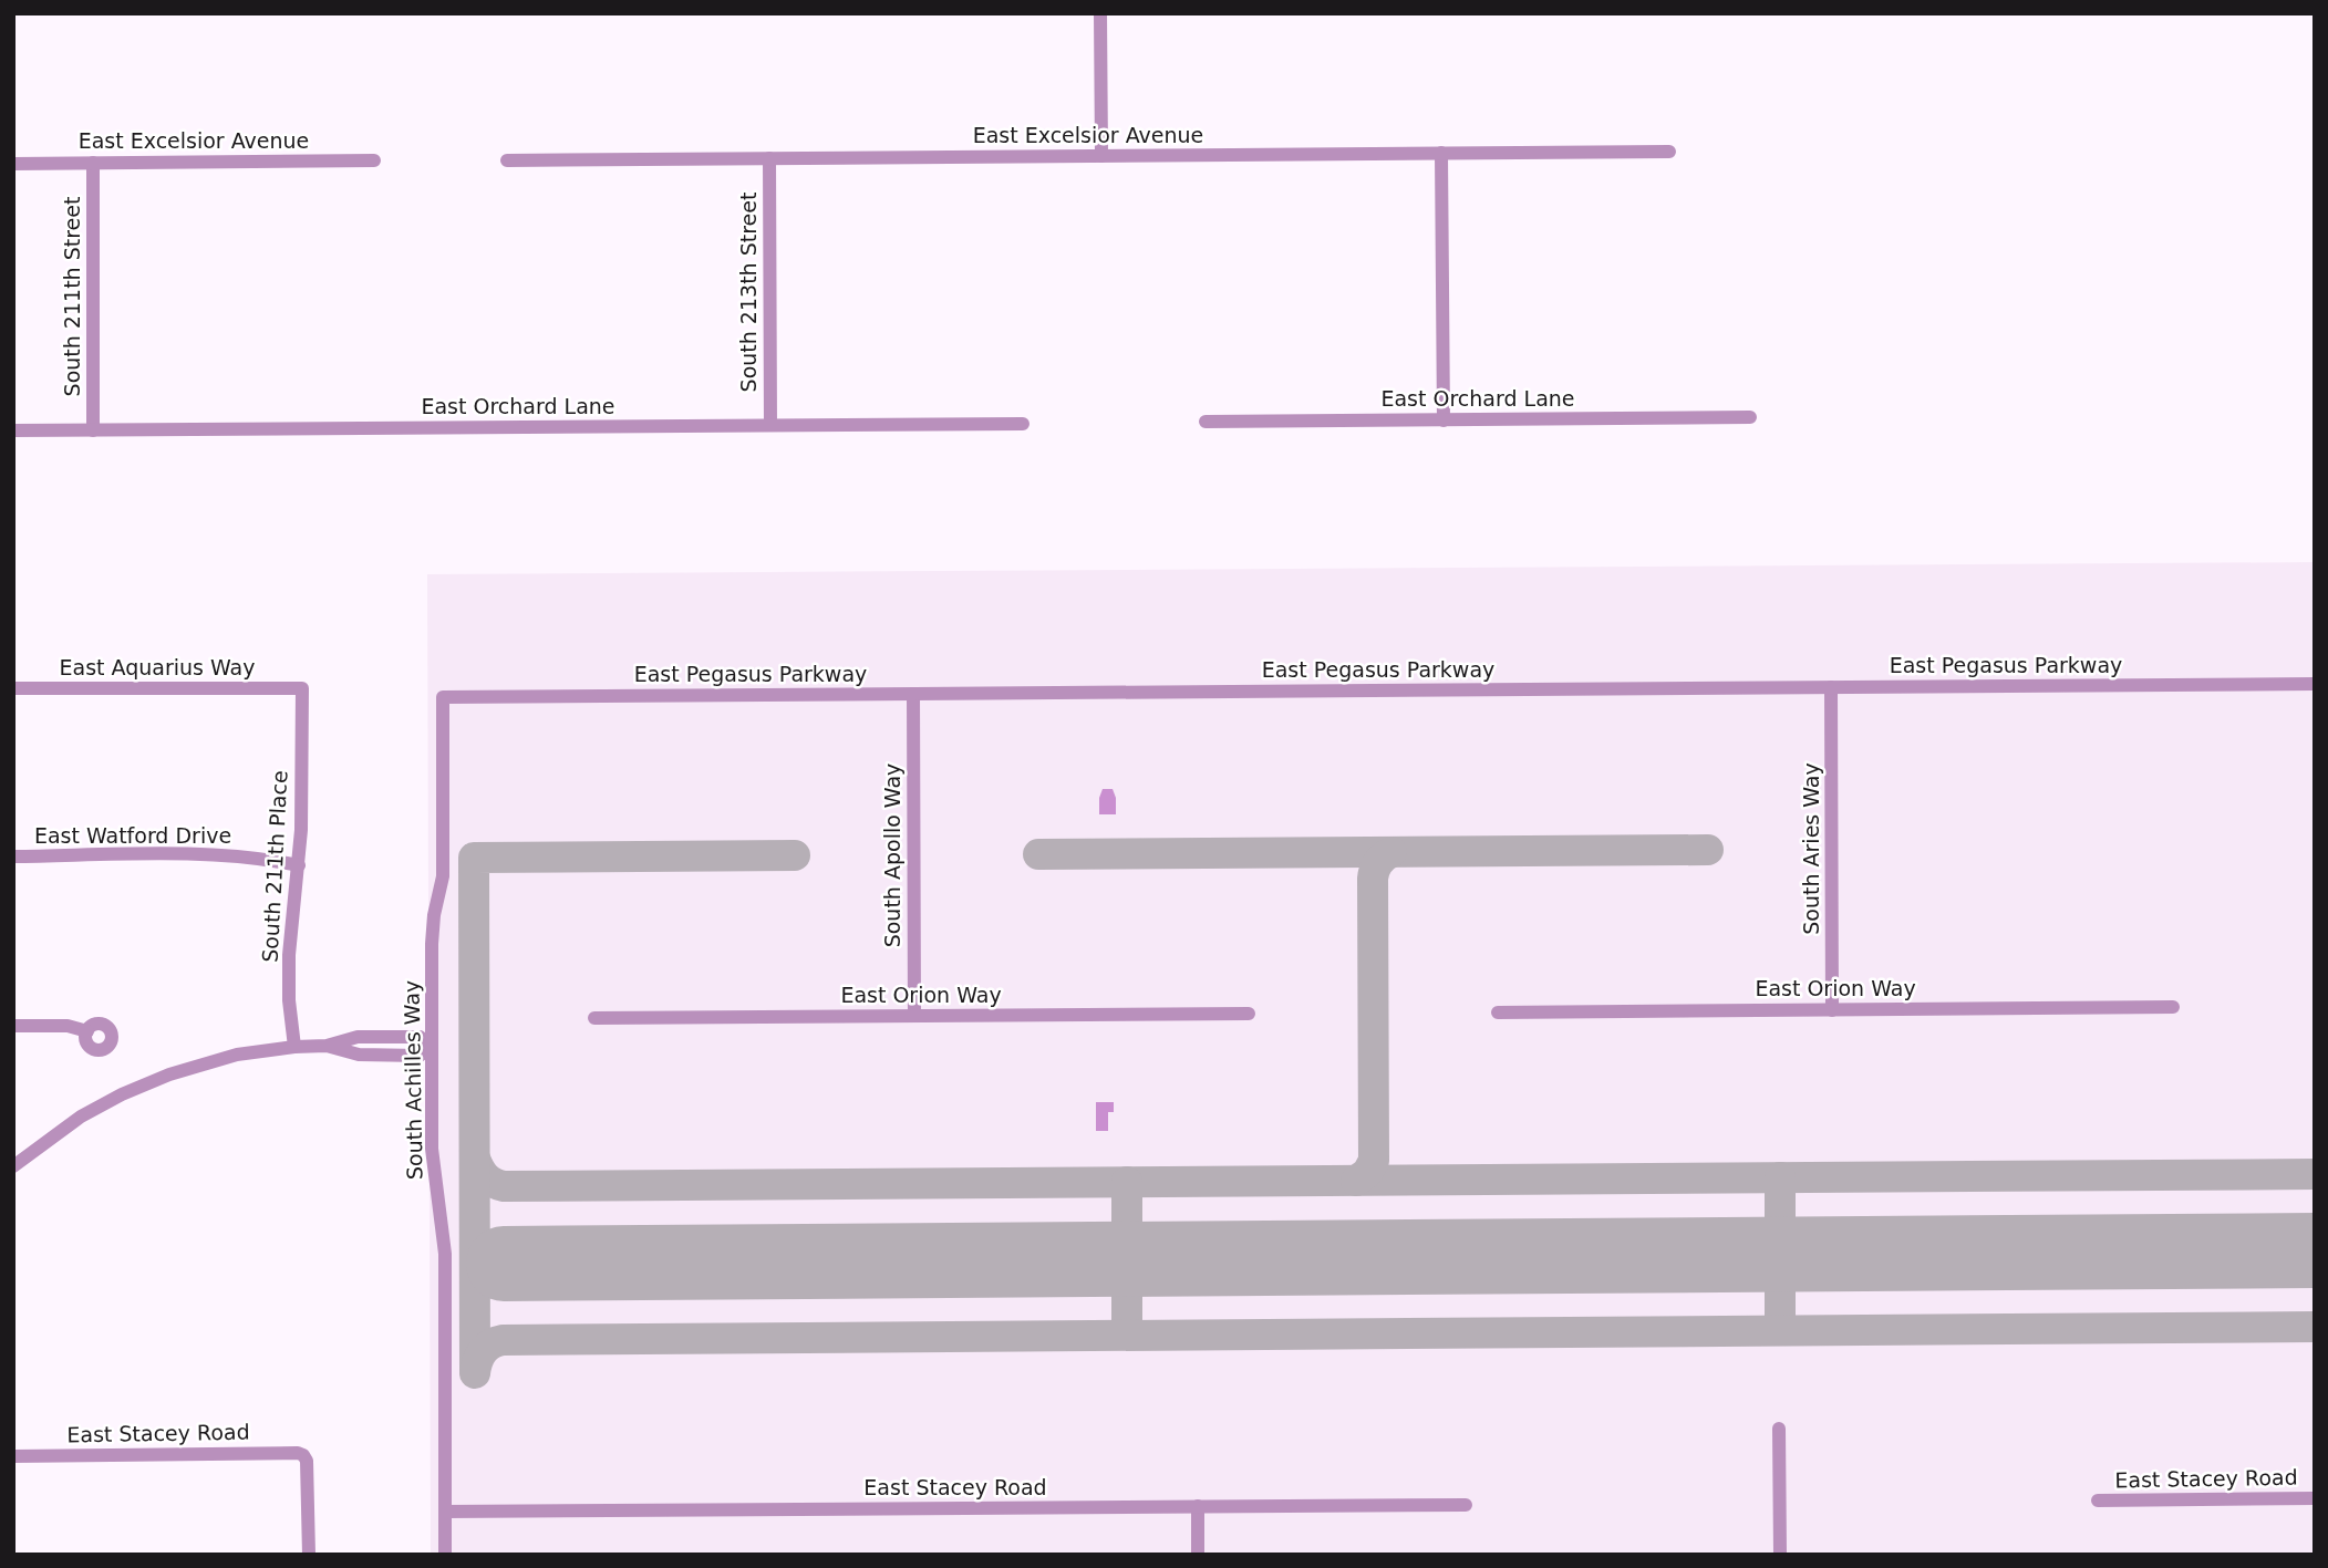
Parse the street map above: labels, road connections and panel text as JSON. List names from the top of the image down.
{
  "streets": {
    "street": [
      "East Excelsior Avenue",
      "South 213th Street",
      "South 211th Street",
      "East Orchard Lane",
      "East Pegasus Parkway",
      "East Aquarius Way",
      "East Watford Drive",
      "South Aries Way",
      "South Apollo Way",
      "South 211th Place",
      "East Orion Way",
      "South Achilles Way",
      "East Stacey Road"
    ]
  },
  "crossings": [
    ["East Excelsior Avenue", "South 213th Street"],
    ["East Excelsior Avenue", "South 211th Street"],
    ["South 213th Street", "East Orchard Lane"],
    ["South 211th Street", "East Orchard Lane"],
    ["East Pegasus Parkway", "South Aries Way"],
    ["East Pegasus Parkway", "South Apollo Way"],
    ["East Pegasus Parkway", "South Achilles Way"],
    ["East Aquarius Way", "South 211th Place"],
    ["East Watford Drive", "South 211th Place"],
    ["South Aries Way", "East Orion Way"],
    ["South Apollo Way", "East Orion Way"],
    ["South Achilles Way", "East Stacey Road"]
  ]
}
